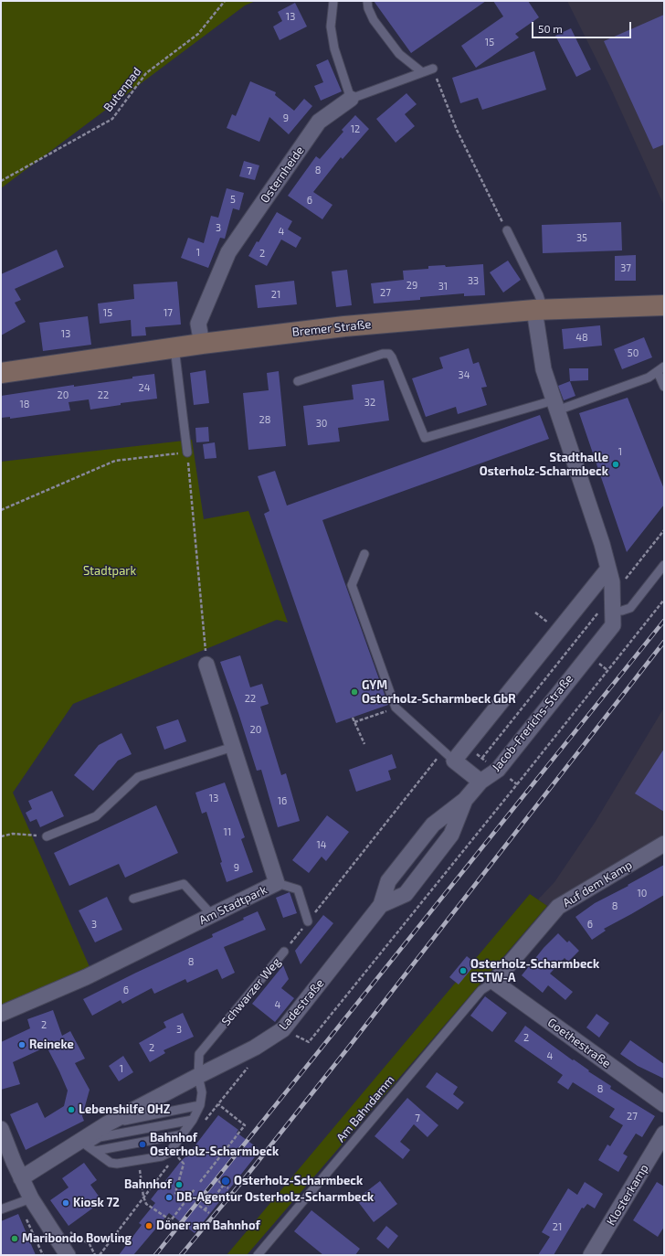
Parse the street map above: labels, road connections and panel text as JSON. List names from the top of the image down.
{
  "streets": {
    "street": [
      "Osternheide",
      "Bremer Straße",
      "Jacob-Frerichs-Straße",
      "Auf dem Kamp",
      "Am Stadtpark",
      "Ladestraße",
      "Goethestraße",
      "Klosterkamp"
    ],
    "lane": ["Schwarzer Weg", "Am Bahndamm"],
    "path": ["Butenpad"]
  },
  "crossings": [
    ["Osternheide", "Bremer Straße"],
    ["Bremer Straße", "Jacob-Frerichs-Straße"],
    ["Jacob-Frerichs-Straße", "Ladestraße"],
    ["Auf dem Kamp", "Goethestraße"],
    ["Auf dem Kamp", "Am Bahndamm"],
    ["Schwarzer Weg", "Ladestraße"],
    ["Goethestraße", "Am Bahndamm"]
  ],
  "parks": ["Stadtpark"],
  "places": [
    "Stadthalle Osterholz-Scharmbeck",
    "GYM Osterholz-Scharmbeck GbR",
    "Osterholz-Scharmbeck ESTW-A",
    "Reineke",
    "Lebenshilfe OHZ",
    "Bahnhof Osterholz-Scharmbeck",
    "Osterholz-Scharmbeck",
    "Bahnhof",
    "DB-Agentur Osterholz-Scharmbeck",
    "Kiosk 72",
    "Döner am Bahnhof",
    "Maribondo Bowling"
  ],
  "house_numbers": [
    "13",
    "15",
    "9",
    "12",
    "8",
    "7",
    "5",
    "6",
    "3",
    "4",
    "35",
    "1",
    "2",
    "37",
    "33",
    "29",
    "31",
    "27",
    "21",
    "15",
    "17",
    "13",
    "48",
    "50",
    "34",
    "24",
    "20",
    "22",
    "32",
    "18",
    "28",
    "30",
    "1",
    "22",
    "20",
    "13",
    "16",
    "11",
    "14",
    "9",
    "10",
    "8",
    "3",
    "6",
    "8",
    "6",
    "4",
    "2",
    "3",
    "2",
    "2",
    "4",
    "1",
    "8",
    "27",
    "7",
    "21"
  ],
  "scale_bar": "50 m"
}
